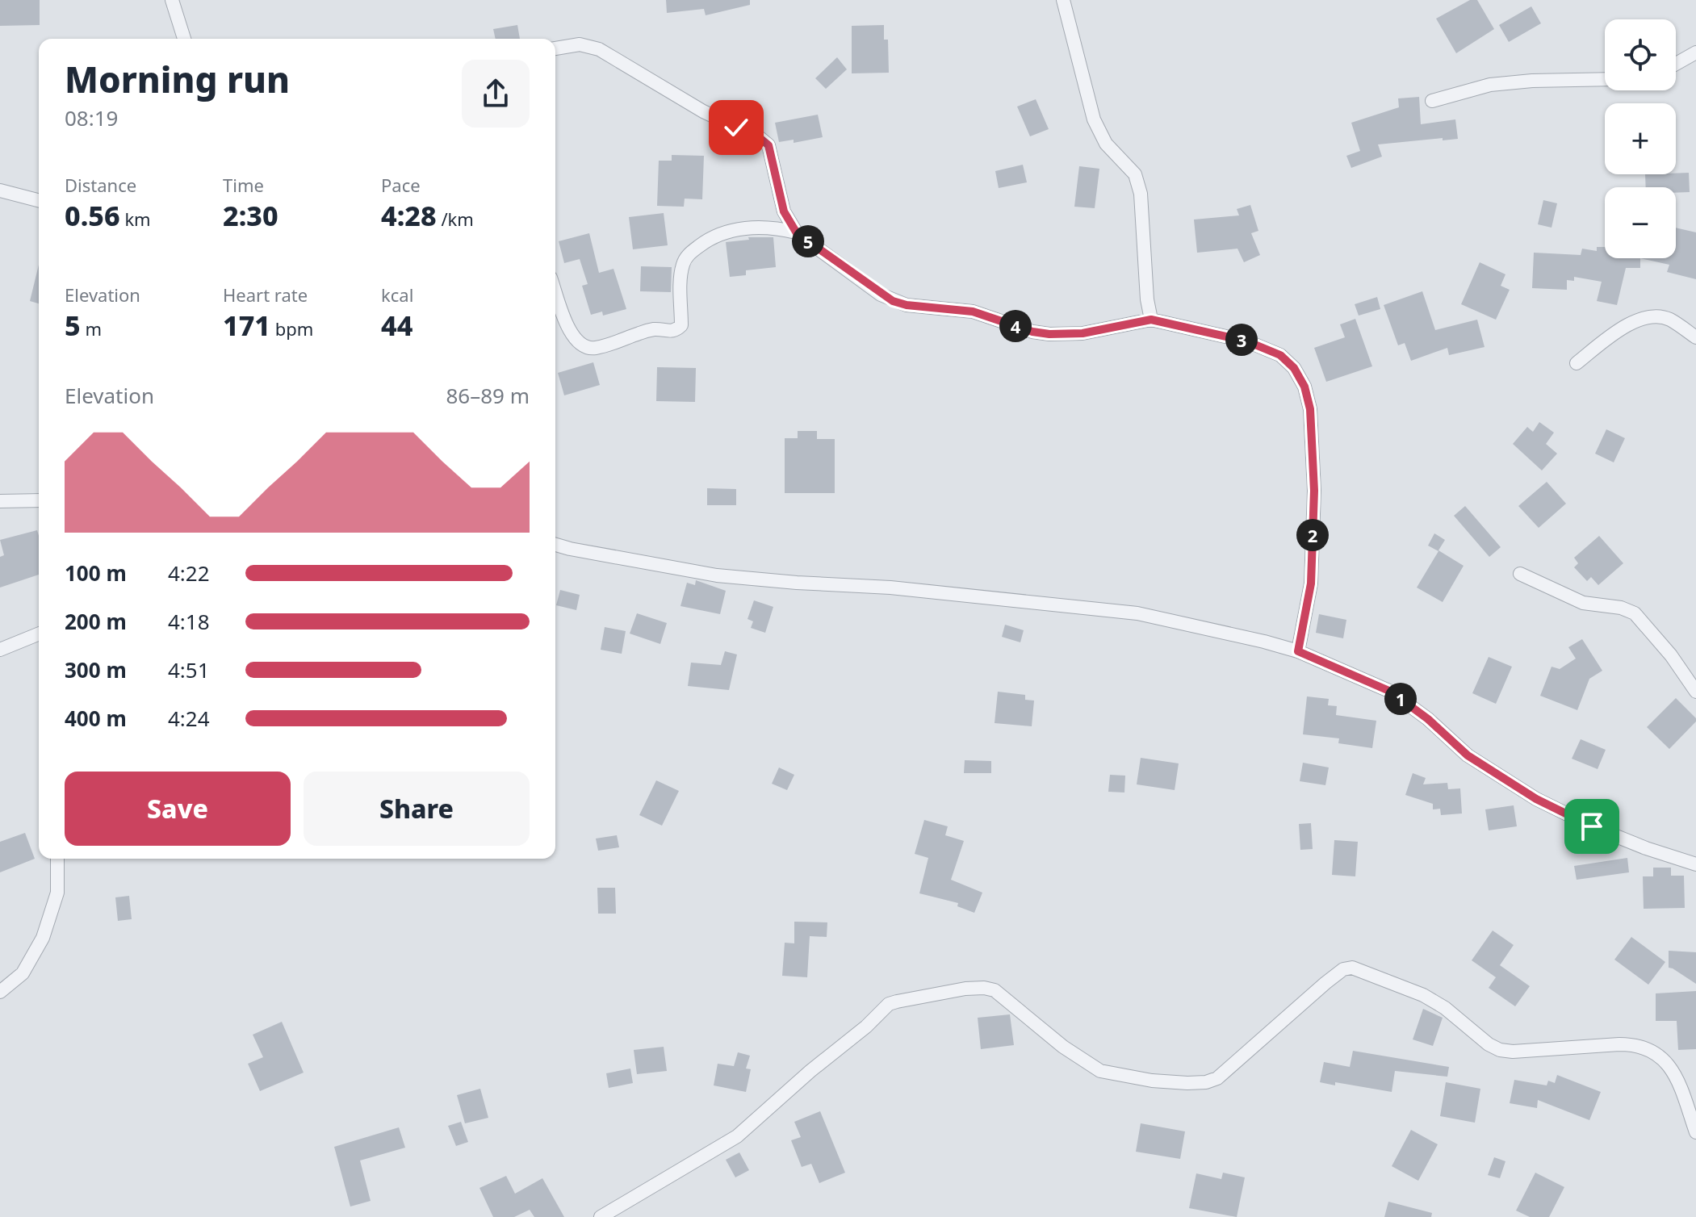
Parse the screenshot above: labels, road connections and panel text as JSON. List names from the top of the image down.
{
  "page": {
    "map_buttons": ["+", "−"],
    "heading": ["Morning run", "08:19"],
    "stats": [
      ["Distance", "0.56 km"],
      ["Time", "2:30"],
      ["Pace", "4:28 /km"],
      ["Elevation", "5 m"],
      ["Heart rate", "171 bpm"],
      ["kcal", "44"]
    ],
    "pins": [
      "5",
      "4",
      "3",
      "2",
      "1"
    ],
    "chart": ["Elevation", "86–89 m"],
    "list": [
      {
        "name": "100 m",
        "note": "4:22"
      },
      {
        "name": "200 m",
        "note": "4:18"
      },
      {
        "name": "300 m",
        "note": "4:51"
      },
      {
        "name": "400 m",
        "note": "4:24"
      }
    ],
    "buttons": ["Save", "Share"]
  }
}
